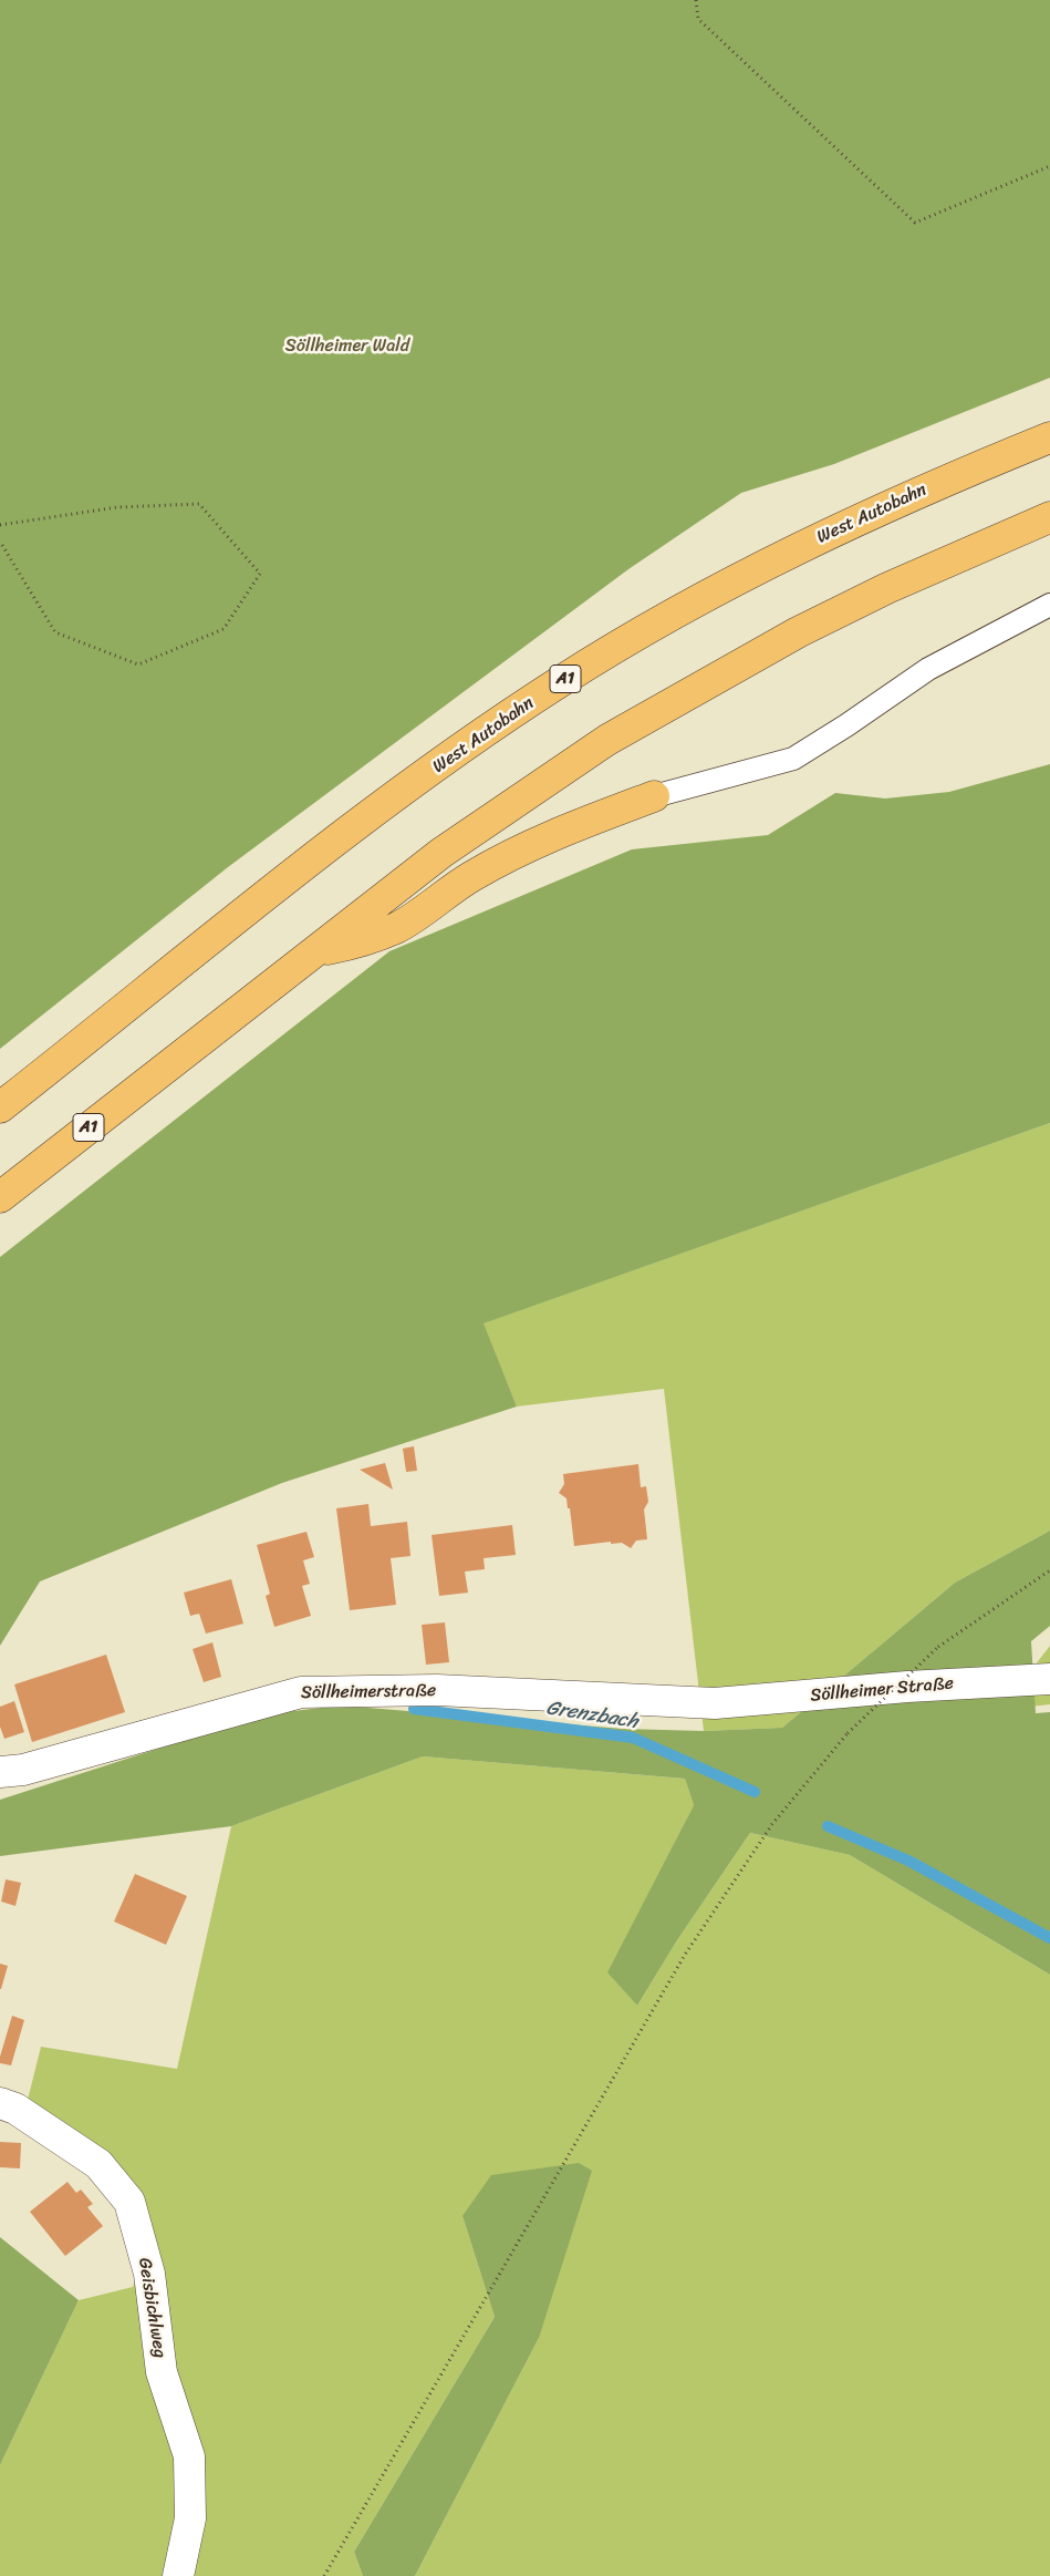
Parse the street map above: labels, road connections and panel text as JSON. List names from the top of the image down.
{
  "streets": {
    "highway": ["West Autobahn", "A1"],
    "street": ["Söllheimer Straße", "Söllheimerstraße", "Geisbichlweg"]
  },
  "crossings": [
    ["Söllheimer Straße", "Söllheimerstraße"]
  ],
  "water": ["Grenzbach"],
  "parks": ["Söllheimer Wald"]
}
